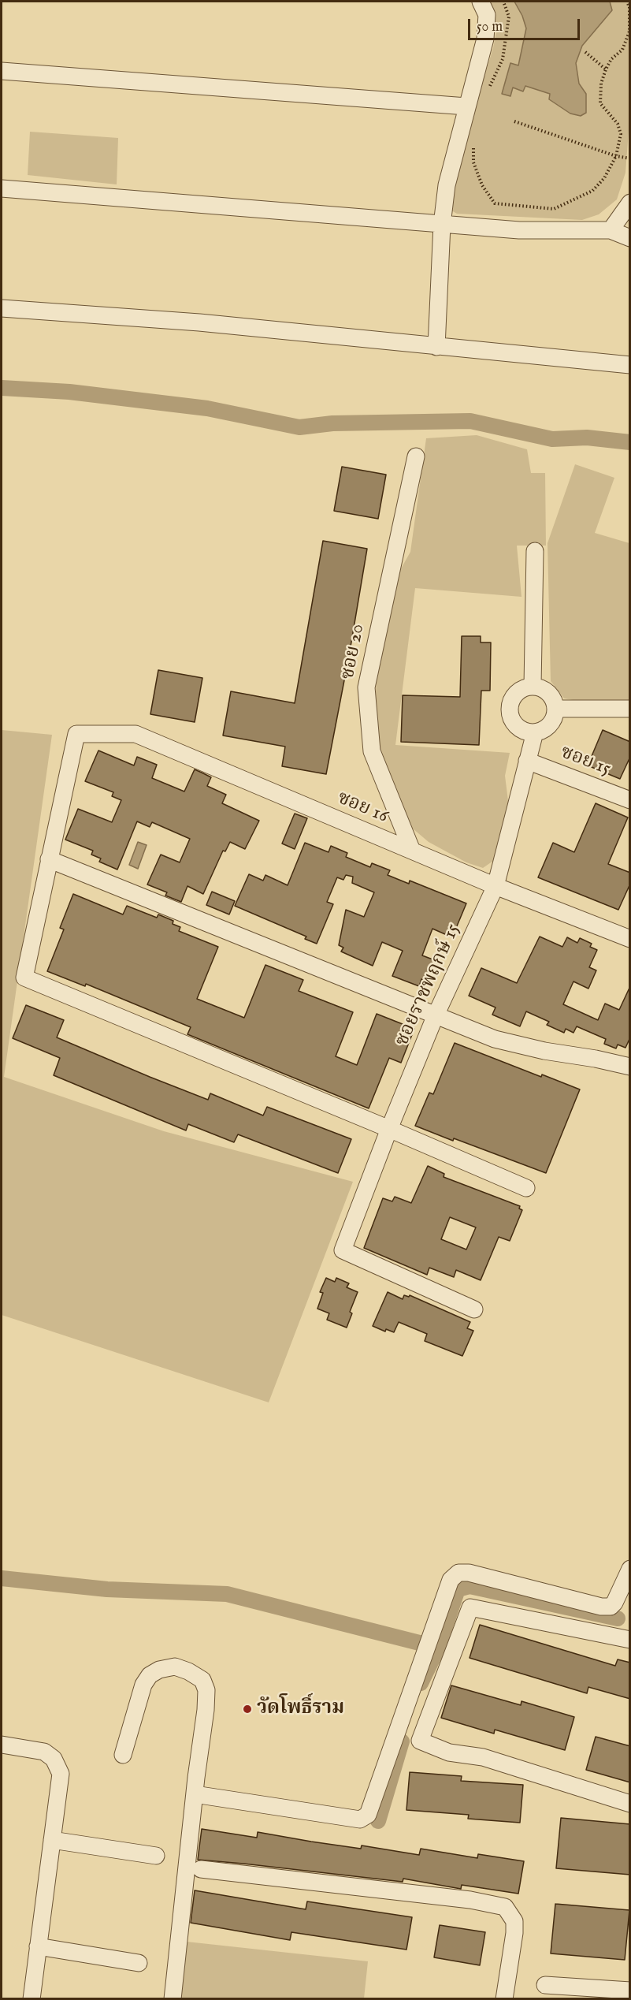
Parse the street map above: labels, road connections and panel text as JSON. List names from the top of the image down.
{
  "streets": {
    "street": [
      "ซอย 20",
      "ซอย 15",
      "ซอย 16",
      "ซอยราชพฤกษ์ 15"
    ]
  },
  "crossings": [
    ["ซอย 20", "ซอย 16"],
    ["ซอย 15", "ซอยราชพฤกษ์ 15"],
    ["ซอย 16", "ซอยราชพฤกษ์ 15"]
  ],
  "places": ["วัดโพธิ์ราม"],
  "scale_bar": "50 m"
}
